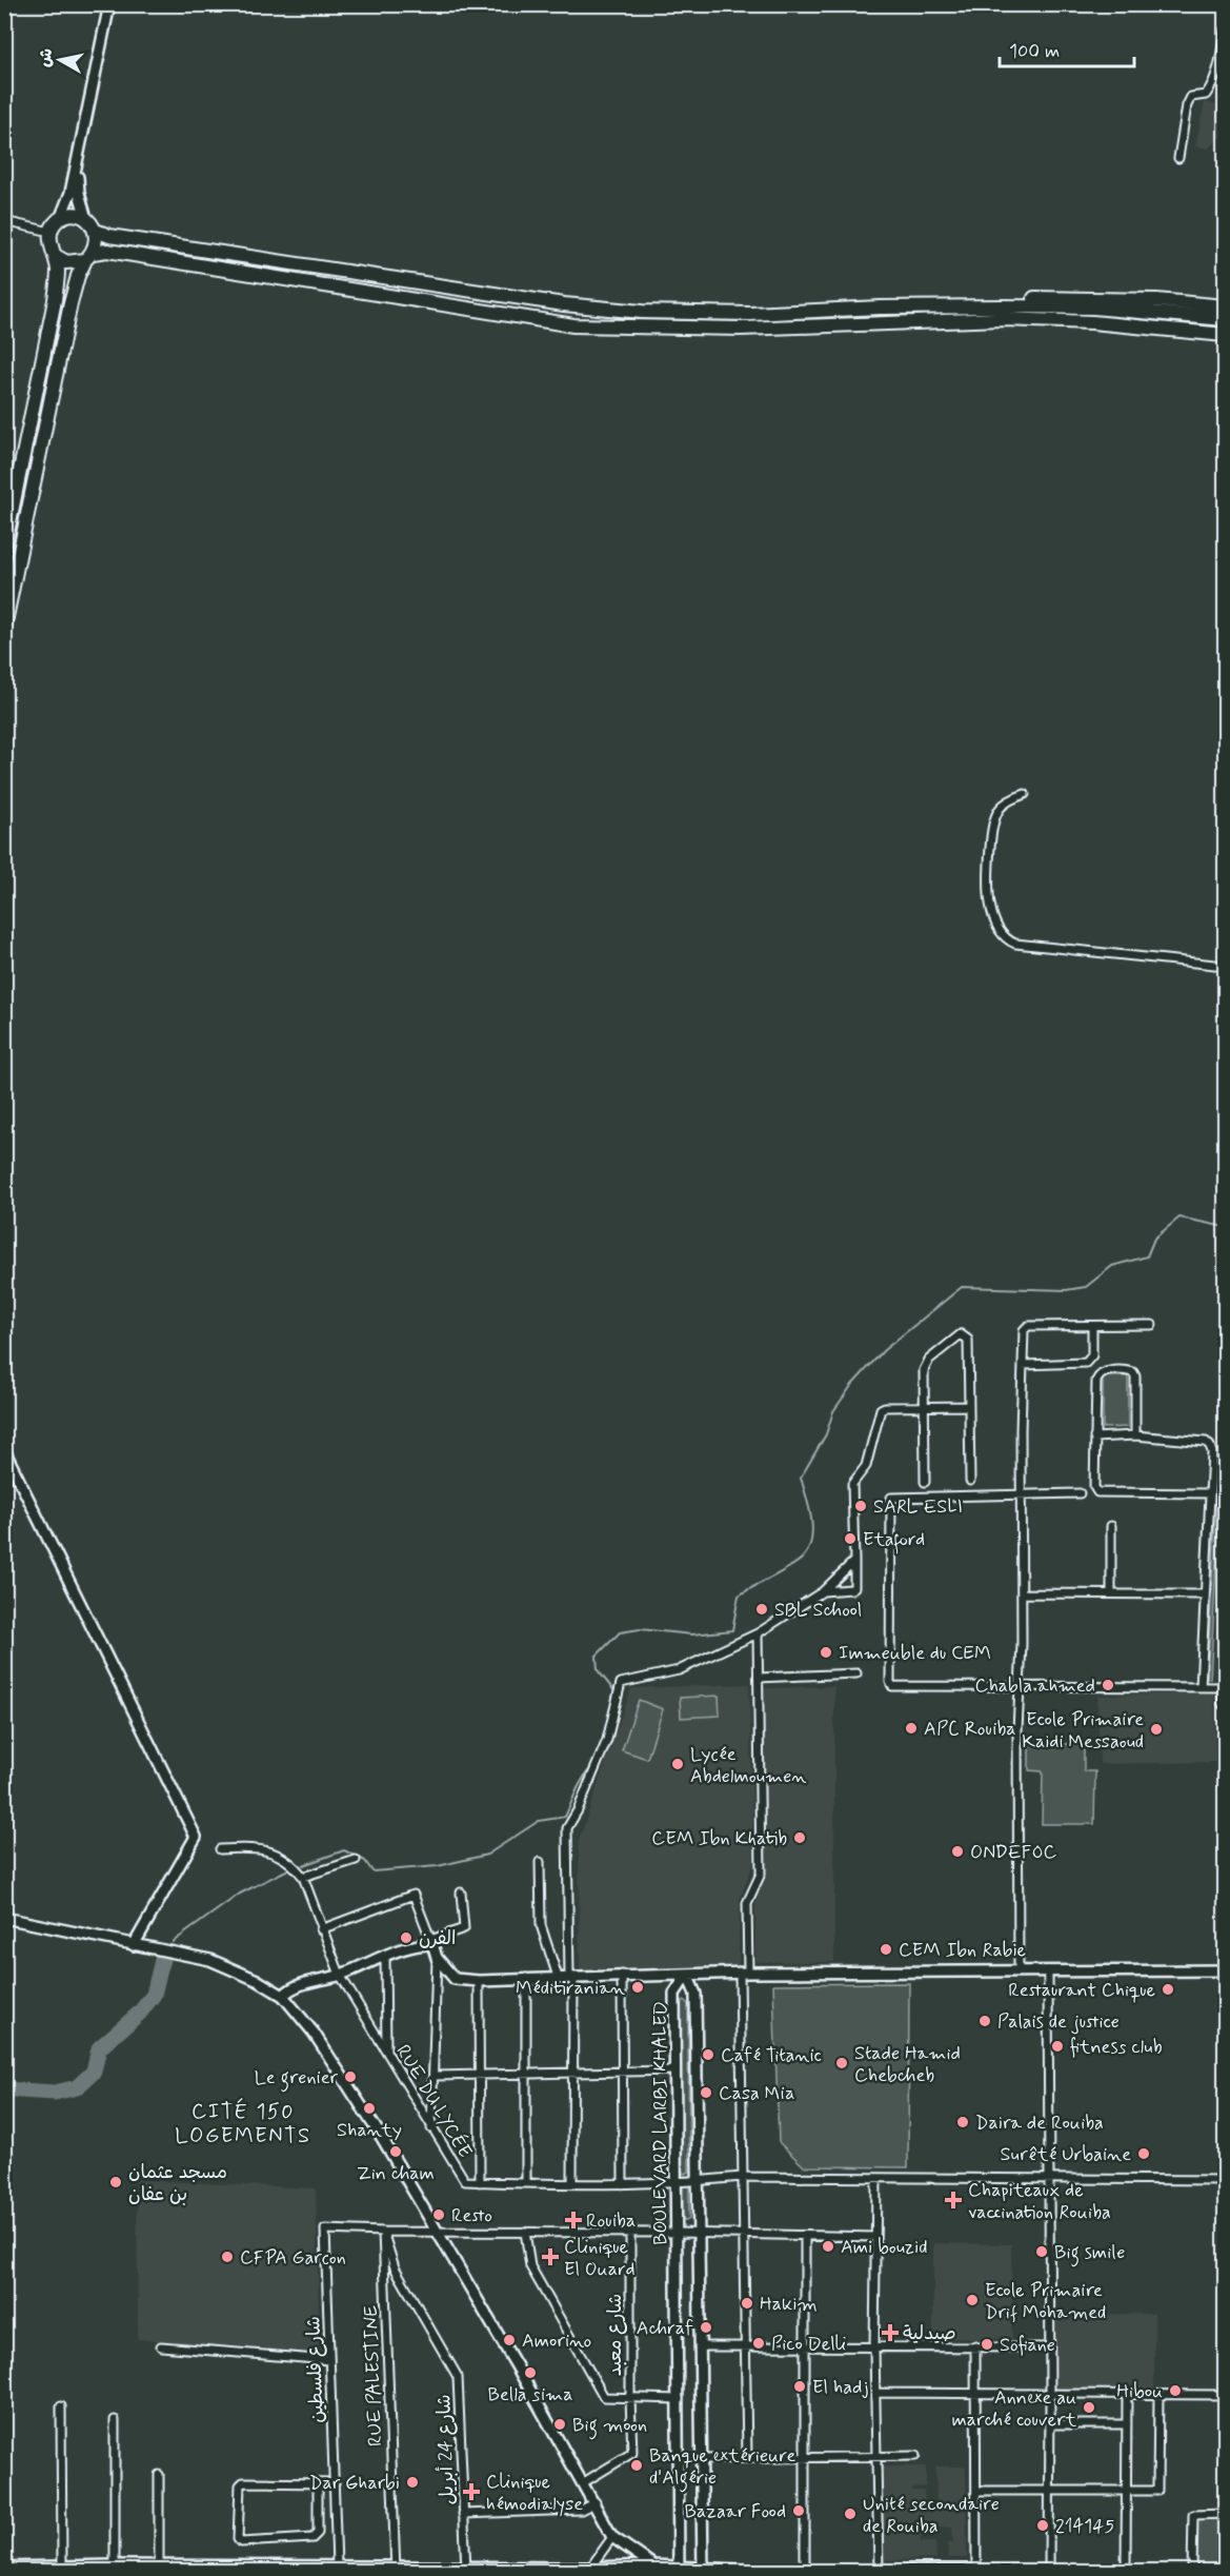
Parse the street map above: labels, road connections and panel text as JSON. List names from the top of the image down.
{
  "streets": {
    "main road": ["BOULEVARD LARBI KHALED"],
    "street": [
      "RUE DU LYCÉE",
      "شارع معبد",
      "شارع فلسطين",
      "RUE PALESTINE",
      "شارع 24 أبريل"
    ]
  },
  "crossings": [
    ["RUE DU LYCÉE", "BOULEVARD LARBI KHALED"],
    ["شارع فلسطين", "RUE PALESTINE"],
    ["شارع فلسطين", "شارع 24 أبريل"],
    ["RUE PALESTINE", "شارع 24 أبريل"]
  ],
  "districts": ["CITÉ 150 LOGEMENTS"],
  "places": {
    "other": [
      "SARL ESLI",
      "Etaford",
      "SBL School",
      "Immeuble du CEM",
      "Chabla ahmed",
      "APC Rouiba",
      "Ecole Primaire Kaidi Messaoud",
      "Lycée Abdelmoumen",
      "CEM Ibn Khatib",
      "ONDEFOC",
      "الفرن",
      "CEM Ibn Rabie",
      "Méditiranian",
      "Restaurant Chique",
      "Palais de justice",
      "fitness club",
      "Café Titanic",
      "Stade Hamid Chebcheb",
      "Le grenier",
      "Casa Mia",
      "Shanty",
      "Daira de Rouiba",
      "Zin cham",
      "Surêté Urbaine",
      "مسجد عثمان بن عفان",
      "Resto",
      "Ami bouzid",
      "Big smile",
      "CFPA Garcon",
      "Ecole Primaire Drif Mohamed",
      "Hakim",
      "Achraf",
      "Amorino",
      "Pico Delli",
      "Sofiane",
      "Bella sima",
      "El hadj",
      "Hibou",
      "Annexe au marché couvert",
      "Big moon",
      "Banque extérieure d'Algérie",
      "Dar Gharbi",
      "Bazaar Food",
      "Unité secondaire de Rouiba",
      "214145"
    ],
    "health": [
      "Chapiteaux de vaccination Rouiba",
      "Rouiba",
      "Clinique El Ouard",
      "صيدلية",
      "Clinique hémodialyse"
    ]
  },
  "scale_bar": "100 m",
  "north": "left"
}
